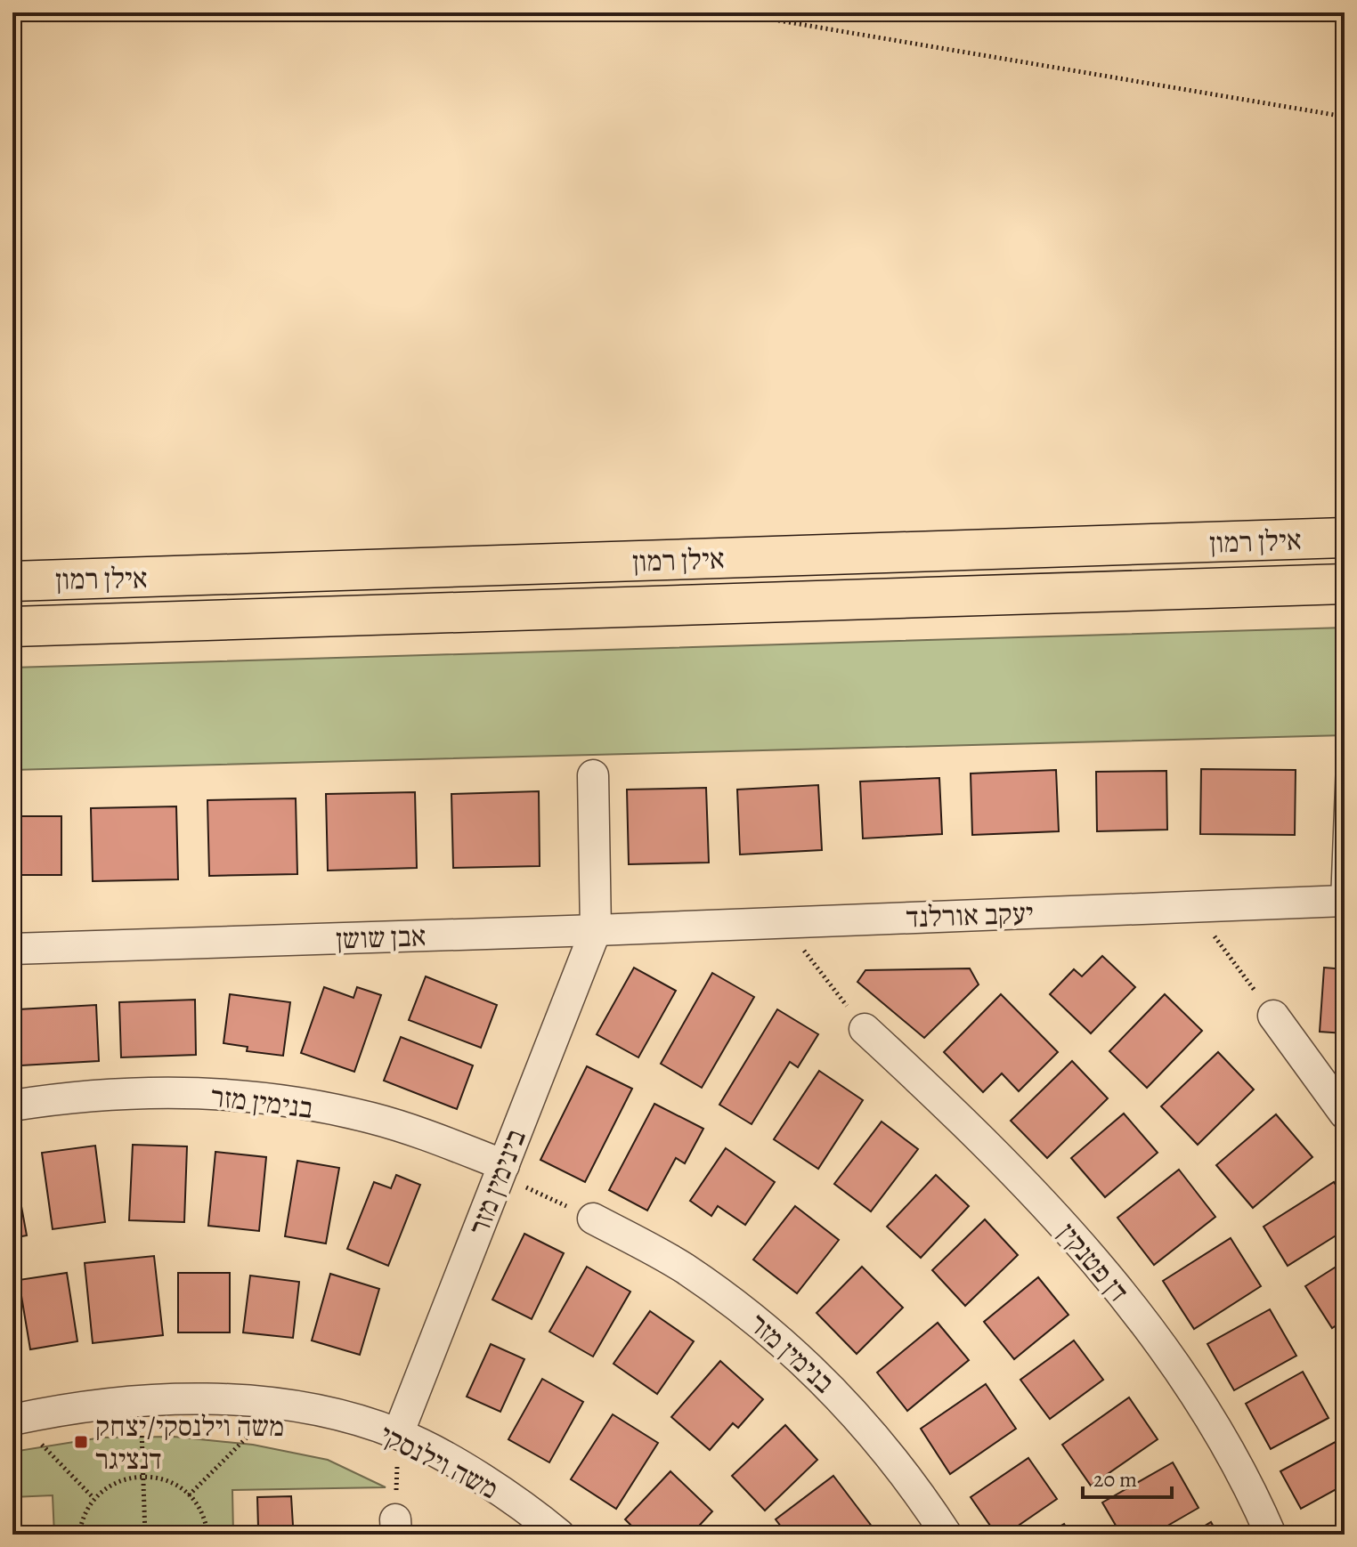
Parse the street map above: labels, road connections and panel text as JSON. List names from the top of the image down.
{
  "streets": {
    "main road": ["אילן רמון"],
    "street": [
      "יעקב אורלנד",
      "אבן שושן",
      "בנימין מזר",
      "בינימין מזר",
      "דן פטנקין",
      "משה וילנסקי"
    ]
  },
  "crossings": [
    ["יעקב אורלנד", "אבן שושן"],
    ["יעקב אורלנד", "בינימין מזר"],
    ["אבן שושן", "בינימין מזר"],
    ["בנימין מזר", "בינימין מזר"],
    ["בינימין מזר", "משה וילנסקי"]
  ],
  "places": {
    "transit": ["משה וילנסקי/יצחק דנציגר"]
  },
  "scale_bar": "20 m"
}
